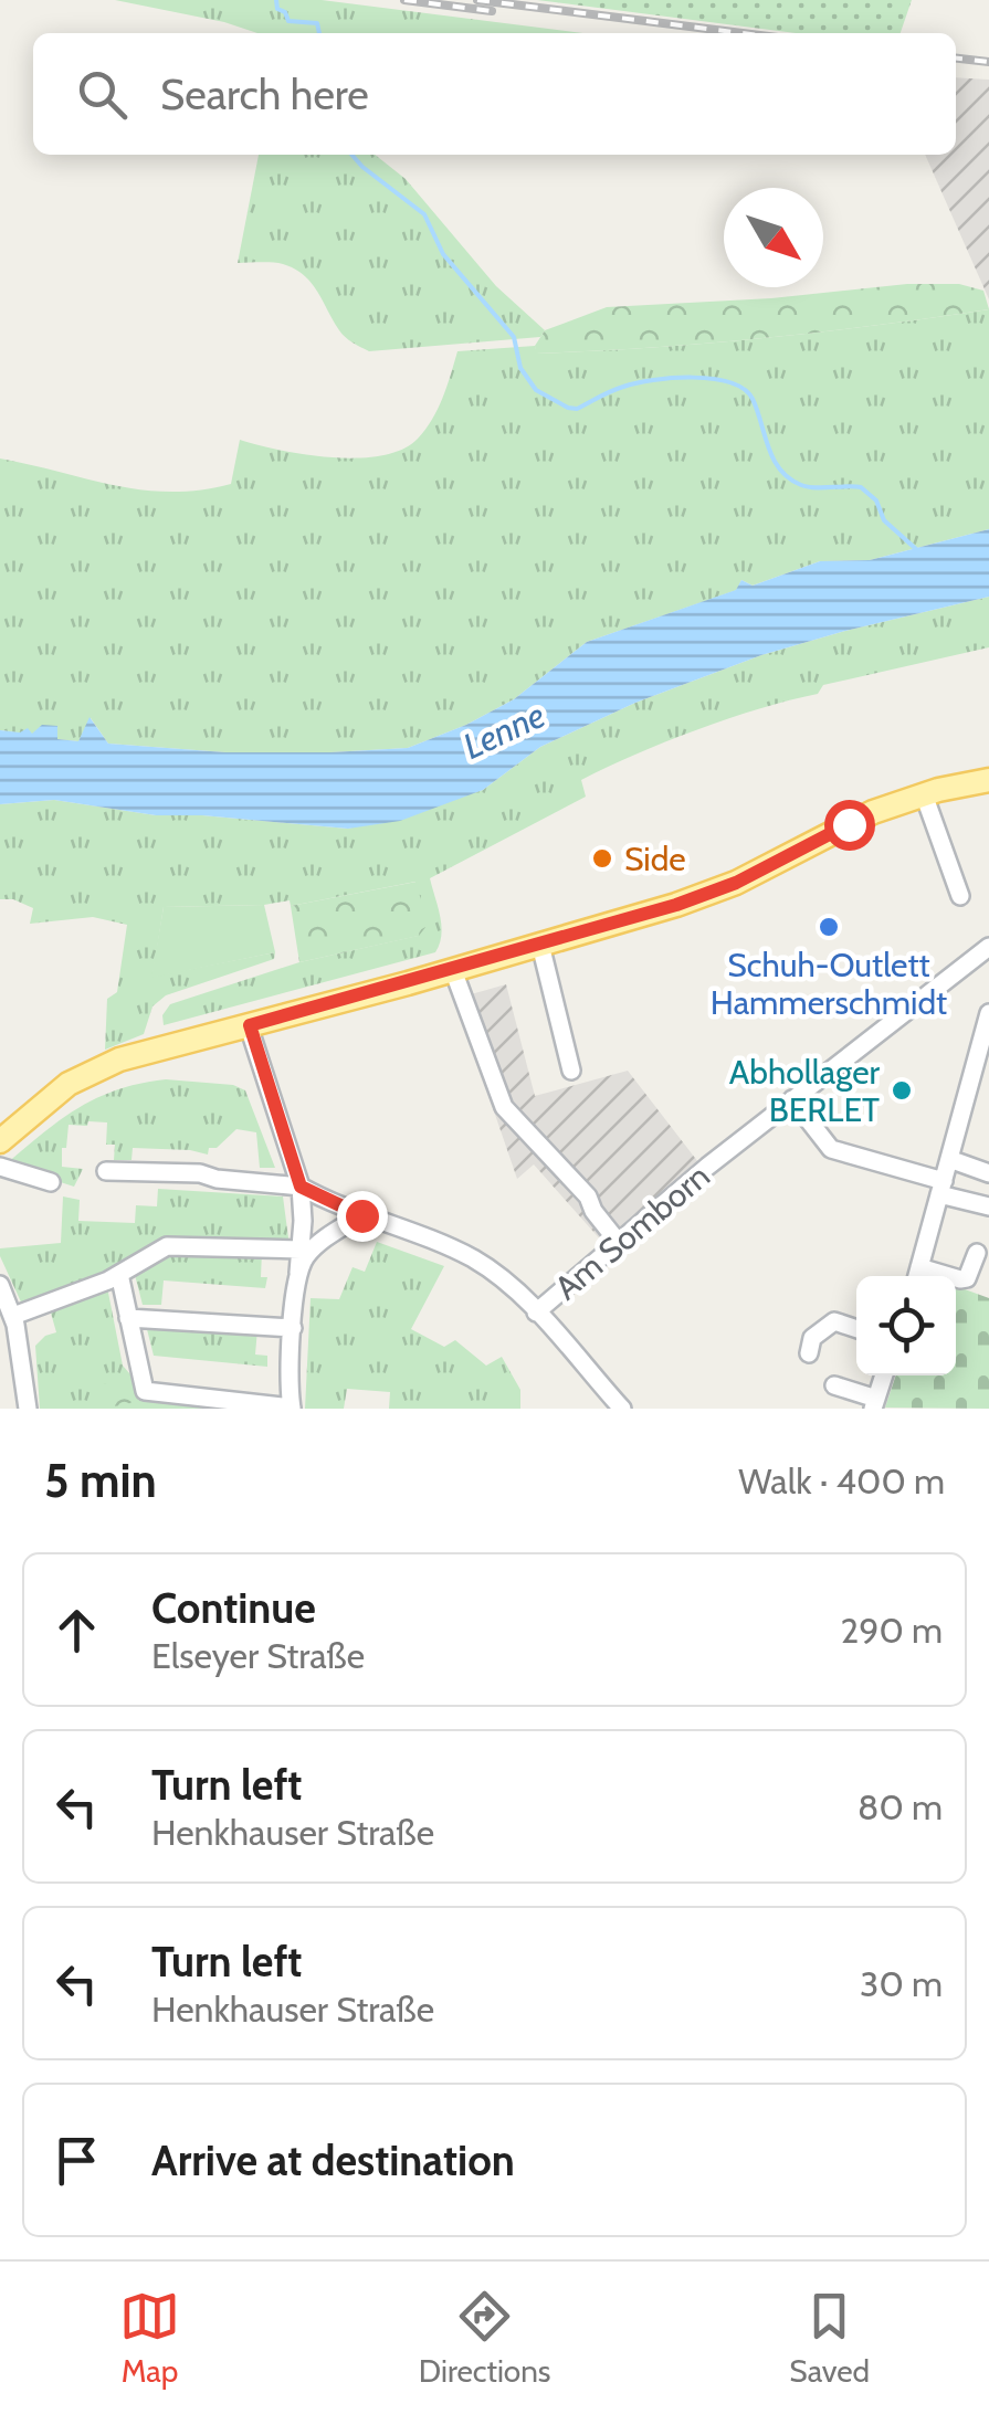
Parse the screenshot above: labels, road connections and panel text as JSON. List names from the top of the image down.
{
  "streets": {
    "street": ["Am Somborn"]
  },
  "water": ["Lenne"],
  "places": ["Side", "Schuh-Outlett Hammerschmidt", "Abhollager BERLET"],
  "north": "bottom right",
  "page": {
    "search": "Search here",
    "heading": ["5 min", "Walk · 400 m"],
    "list": [
      ["Continue", "Elseyer Straße", "290 m"],
      ["Turn left", "Henkhauser Straße", "80 m"],
      ["Turn left", "Henkhauser Straße", "30 m"],
      "Arrive at destination"
    ],
    "nav": ["Map", "Directions", "Saved"]
  }
}
